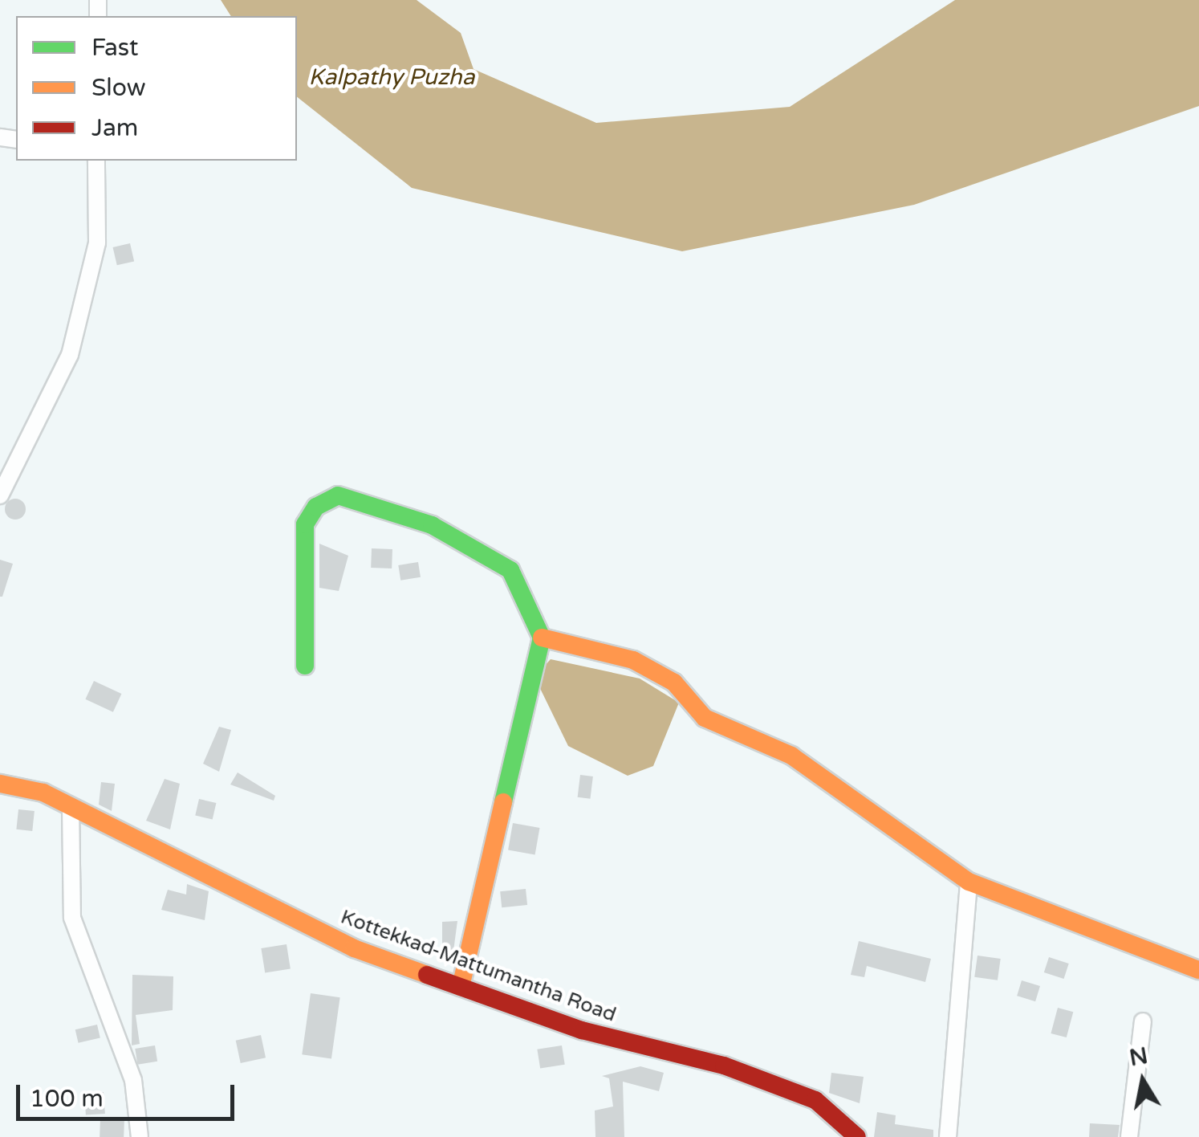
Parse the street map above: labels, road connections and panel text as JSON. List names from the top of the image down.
{
  "streets": {
    "street": ["Kottekkad-Mattumantha Road"]
  },
  "water": ["Kalpathy Puzha"],
  "legend": ["Fast", "Slow", "Jam"],
  "scale_bar": "100 m",
  "north": "top"
}
